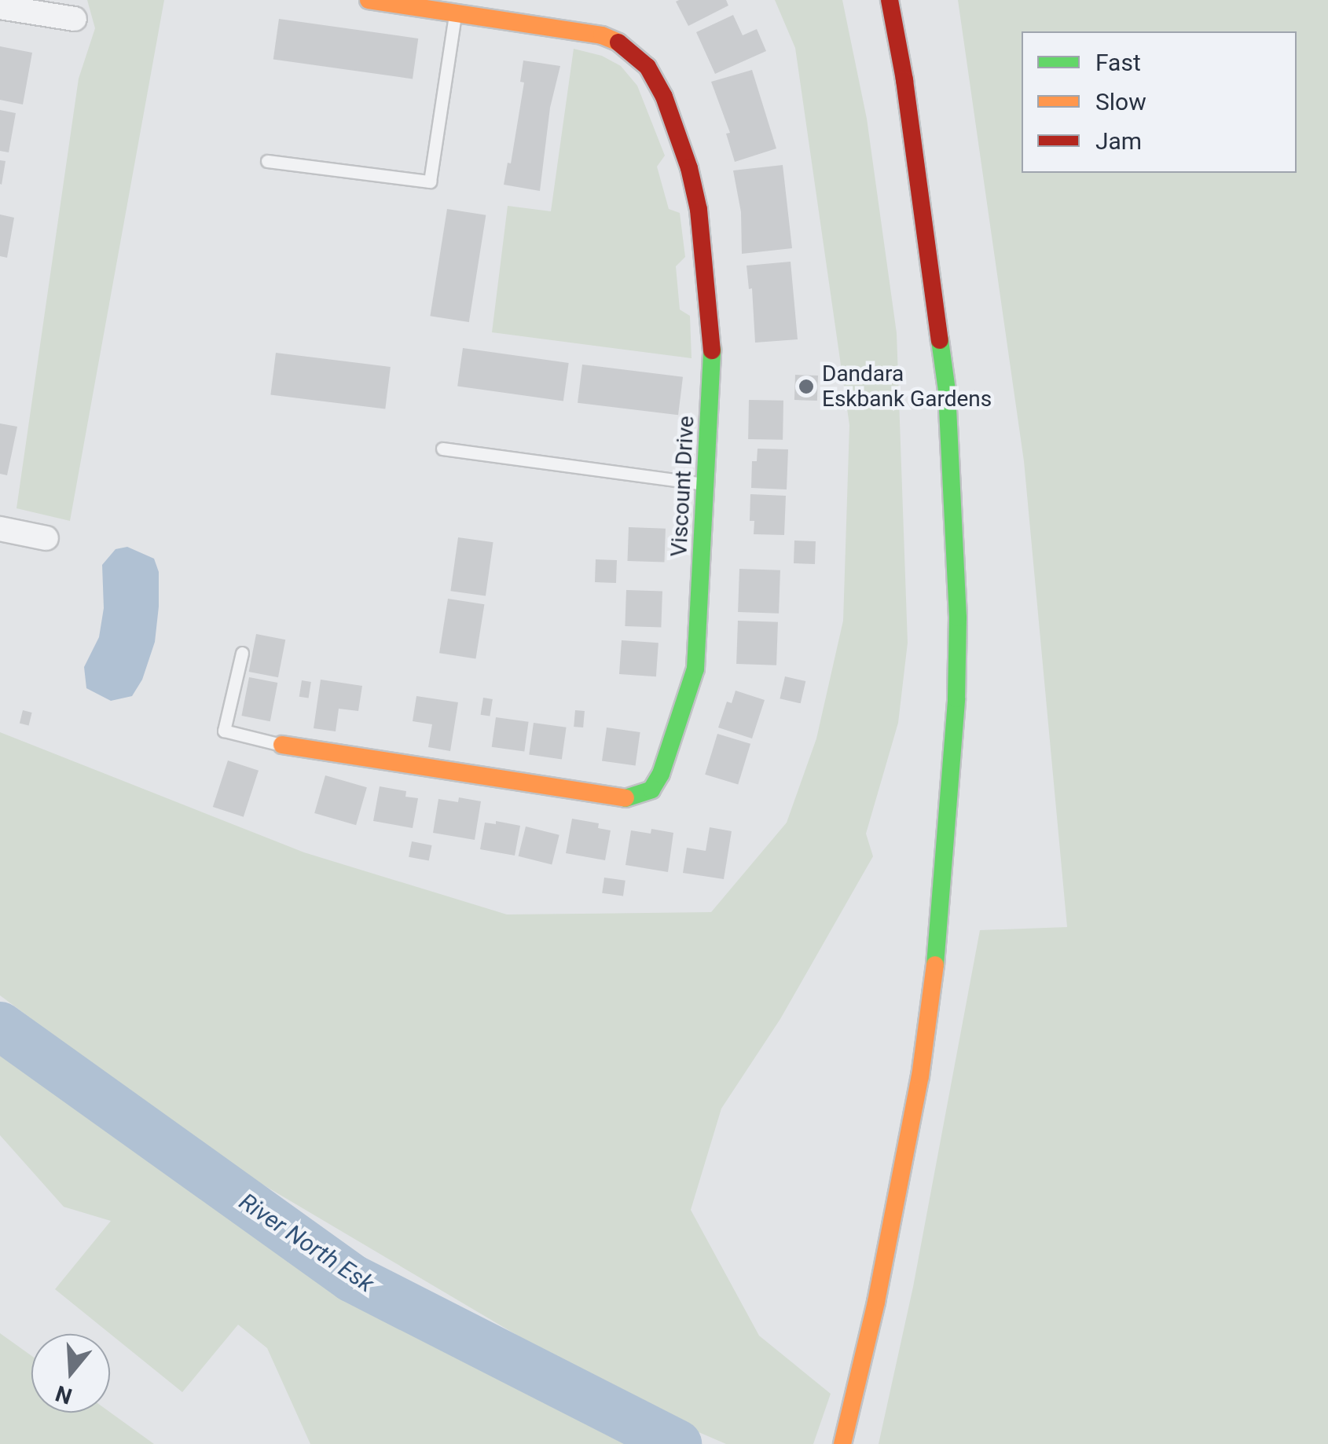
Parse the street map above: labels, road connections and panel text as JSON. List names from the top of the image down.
{
  "streets": {
    "main road": ["Viscount Drive"]
  },
  "water": ["River North Esk"],
  "places": ["Dandara Eskbank Gardens"],
  "legend": ["Fast", "Slow", "Jam"],
  "north": "bottom"
}
